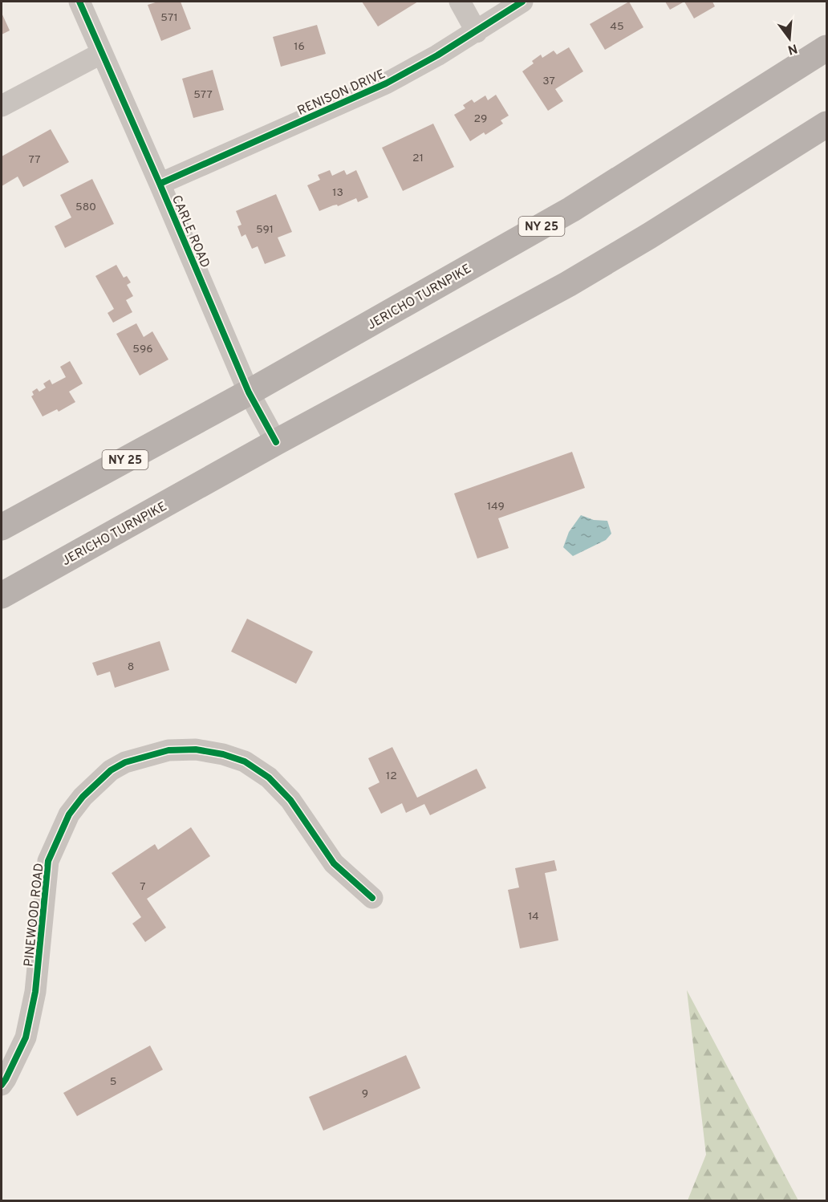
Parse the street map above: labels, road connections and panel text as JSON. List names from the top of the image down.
{
  "streets": {
    "main road": ["NY 25", "JERICHO TURNPIKE"],
    "street": ["RENISON DRIVE", "CARLE ROAD", "PINEWOOD ROAD"]
  },
  "crossings": [
    ["RENISON DRIVE", "CARLE ROAD"],
    ["CARLE ROAD", "JERICHO TURNPIKE"]
  ],
  "house_numbers": [
    "571",
    "45",
    "16",
    "37",
    "577",
    "29",
    "21",
    "77",
    "13",
    "580",
    "591",
    "596",
    "149",
    "8",
    "12",
    "7",
    "14",
    "5",
    "9"
  ],
  "north": "bottom"
}
